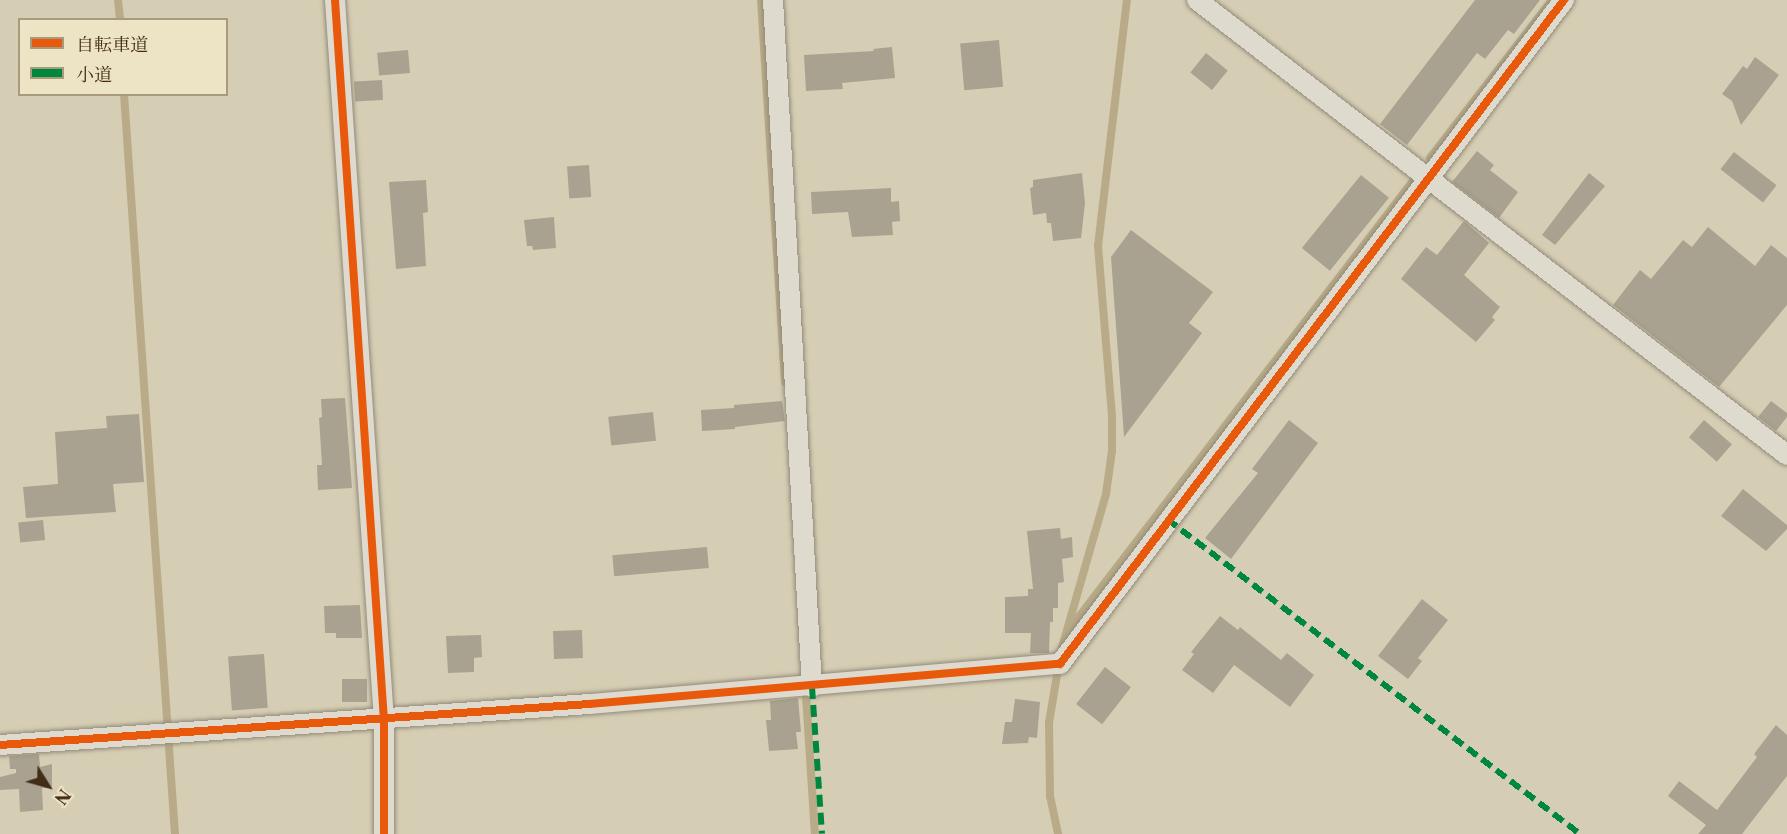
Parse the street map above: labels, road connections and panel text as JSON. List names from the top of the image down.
{
  "legend": ["自転車道", "小道"],
  "north": "bottom right"
}
